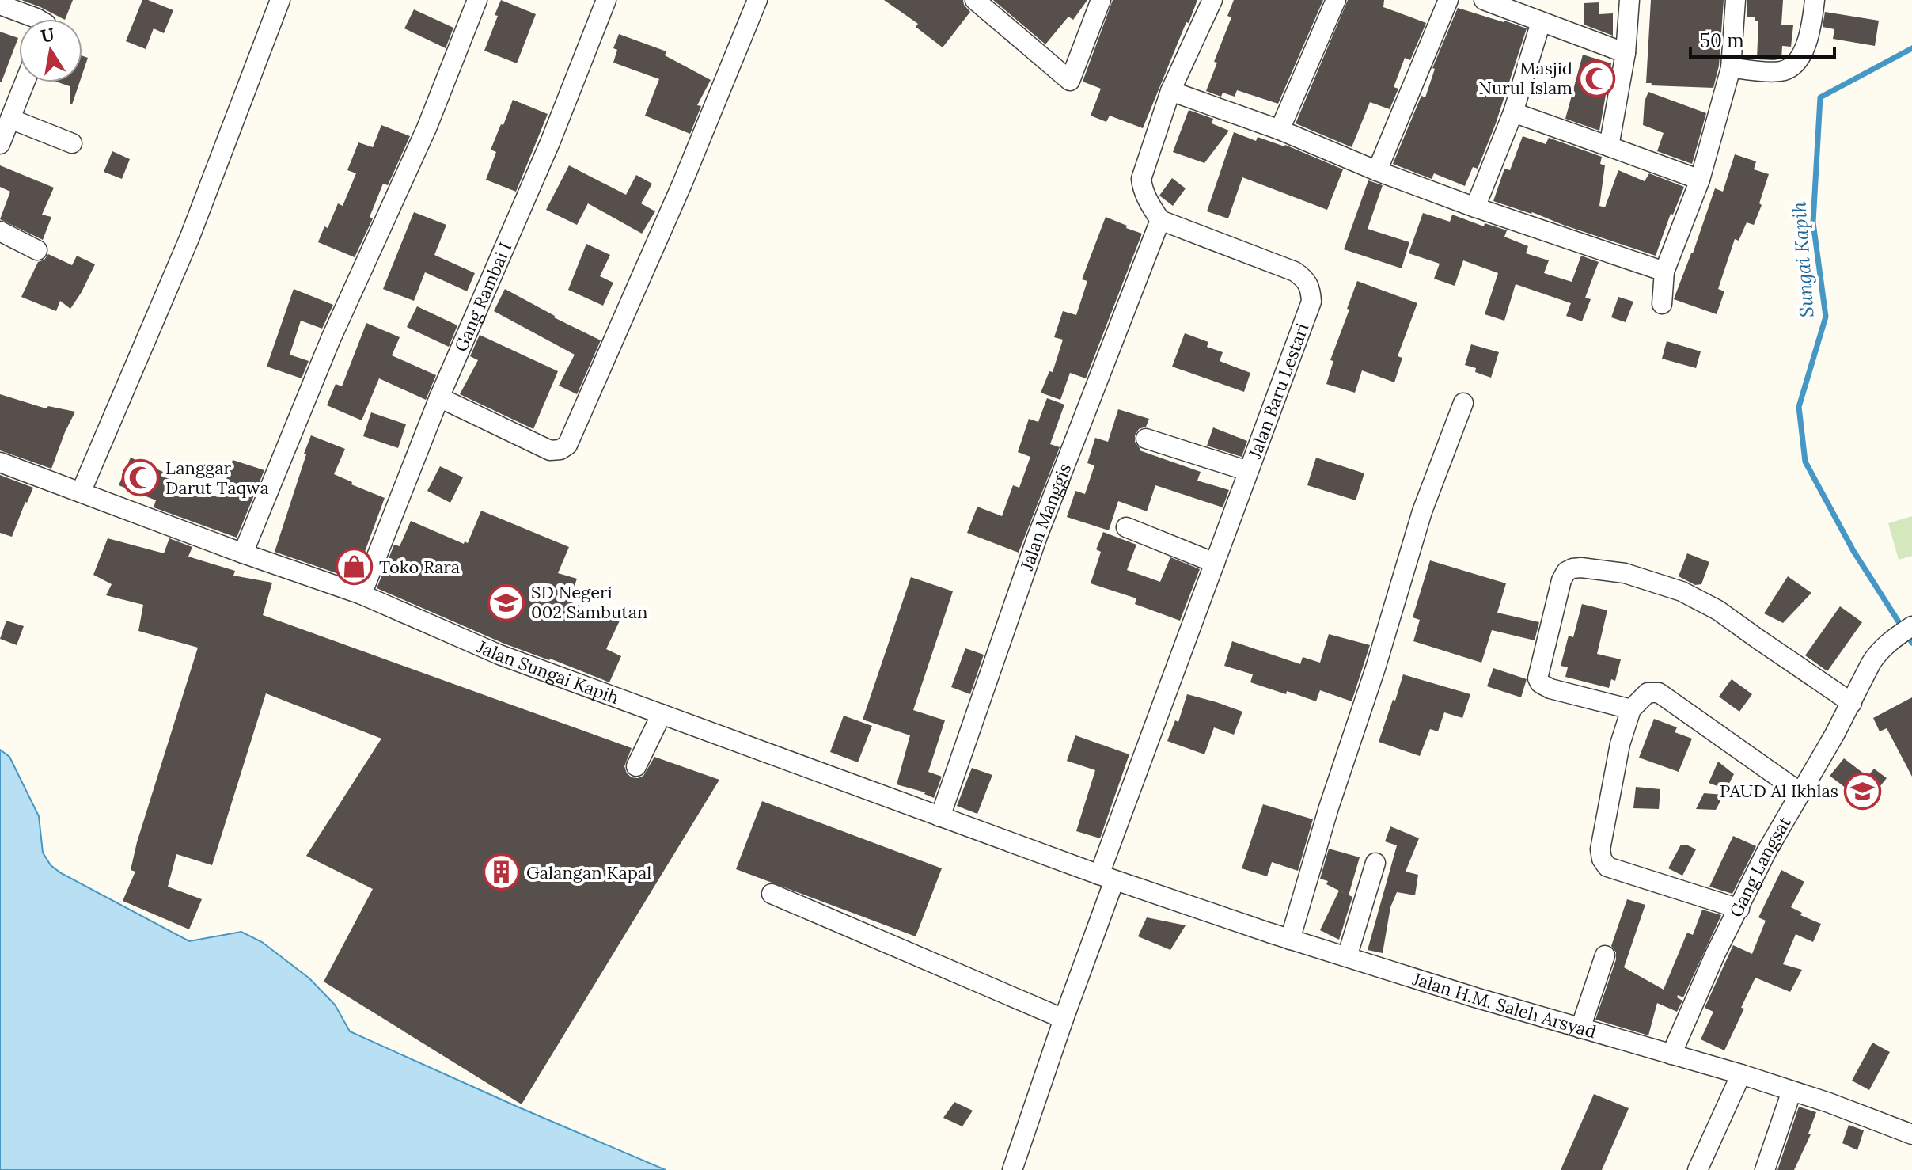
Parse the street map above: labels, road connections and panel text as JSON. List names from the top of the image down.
{
  "streets": {
    "street": [
      "Gang Rambai I",
      "Jalan Baru Lestari",
      "Jalan Manggis",
      "Jalan Sungai Kapih",
      "Gang Langsat",
      "Jalan H.M. Saleh Arsyad"
    ]
  },
  "crossings": [
    ["Gang Rambai I", "Jalan Sungai Kapih"],
    ["Jalan Baru Lestari", "Jalan Manggis"],
    ["Jalan Baru Lestari", "Jalan Sungai Kapih"],
    ["Jalan Baru Lestari", "Jalan H.M. Saleh Arsyad"],
    ["Jalan Manggis", "Jalan Sungai Kapih"],
    ["Jalan Sungai Kapih", "Jalan H.M. Saleh Arsyad"],
    ["Gang Langsat", "Jalan H.M. Saleh Arsyad"]
  ],
  "water": ["Sungai Kapih"],
  "places": {
    "mosque": ["Masjid Nurul Islam", "Langgar Darut Taqwa"],
    "shop": ["Toko Rara"],
    "school or university": ["SD Negeri 002 Sambutan", "PAUD Al Ikhlas"],
    "building": ["Galangan Kapal"]
  },
  "scale_bar": "50 m",
  "north": "top"
}
